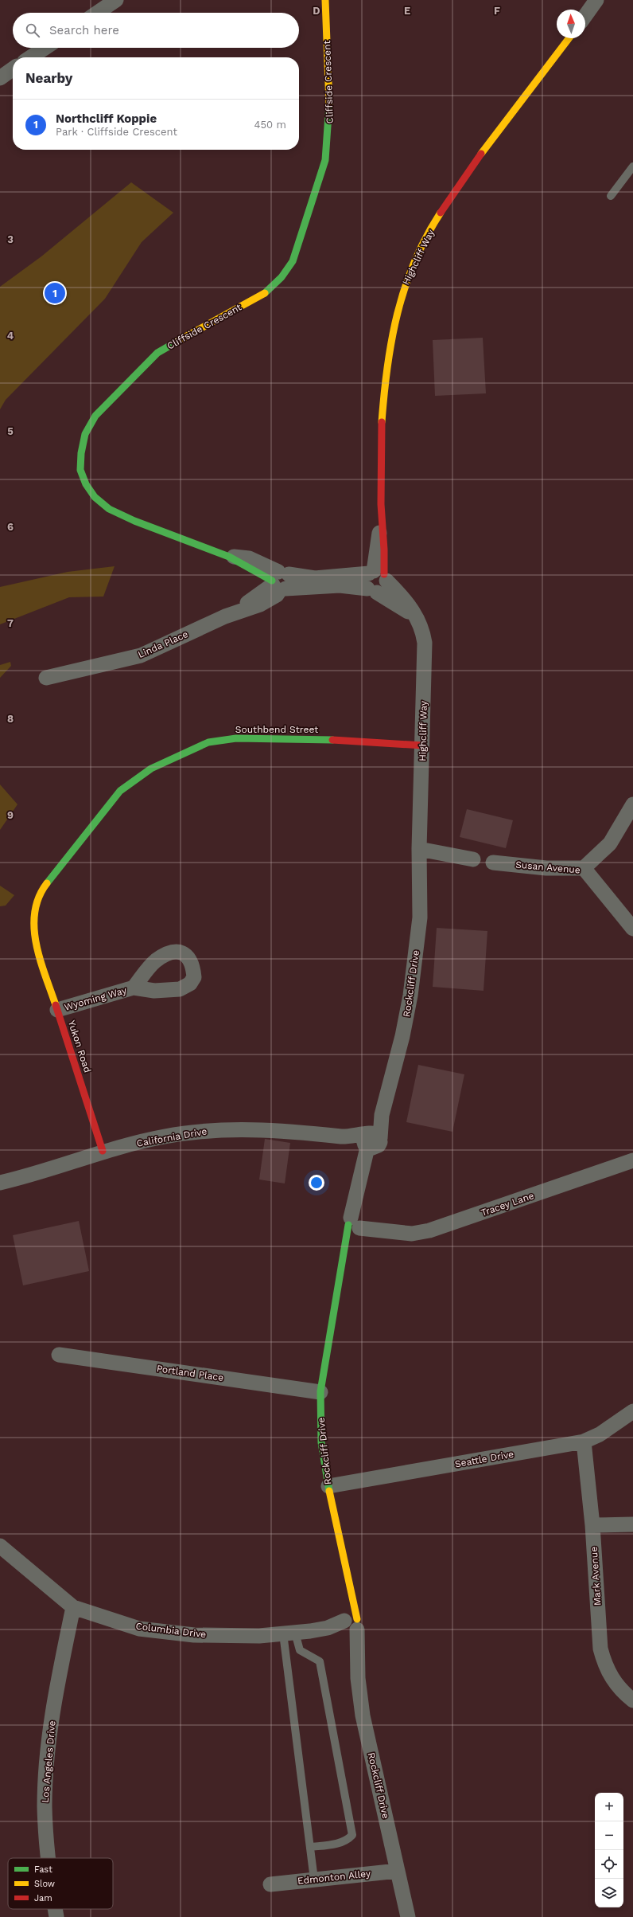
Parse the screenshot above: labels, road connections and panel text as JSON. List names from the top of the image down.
{
  "streets": {
    "street": [
      "Cliffside Crescent",
      "Highcliff Way",
      "Linda Place",
      "Southbend Street",
      "Susan Avenue",
      "Rockcliff Drive",
      "Wyoming Way",
      "Yukon Road",
      "California Drive",
      "Tracey Lane",
      "Portland Place",
      "Seattle Drive",
      "Mark Avenue",
      "Columbia Drive",
      "Los Angeles Drive",
      "Edmonton Alley"
    ]
  },
  "crossings": [
    ["Cliffside Crescent", "Highcliff Way"],
    ["Cliffside Crescent", "Linda Place"],
    ["Highcliff Way", "Southbend Street"],
    ["Highcliff Way", "Rockcliff Drive"],
    ["Southbend Street", "Yukon Road"],
    ["Rockcliff Drive", "California Drive"],
    ["Rockcliff Drive", "Tracey Lane"],
    ["Rockcliff Drive", "Portland Place"],
    ["Rockcliff Drive", "Seattle Drive"],
    ["Rockcliff Drive", "Columbia Drive"],
    ["Rockcliff Drive", "Edmonton Alley"],
    ["Wyoming Way", "Yukon Road"],
    ["Yukon Road", "California Drive"],
    ["Seattle Drive", "Mark Avenue"],
    ["Columbia Drive", "Los Angeles Drive"]
  ],
  "legend": ["Fast", "Slow", "Jam"],
  "north": "top",
  "page": {
    "search": "Search here",
    "heading": "Nearby",
    "list": [
      {
        "mark": "1",
        "name": "Northcliff Koppie",
        "note": "Park · Cliffside Crescent",
        "value": "450 m"
      }
    ],
    "pins": "1",
    "map_buttons": ["+", "−"]
  },
  "grid": {
    "columns": ["D", "E", "F"],
    "rows": [
      "3",
      "4",
      "5",
      "6",
      "7",
      "8",
      "9"
    ]
  }
}
